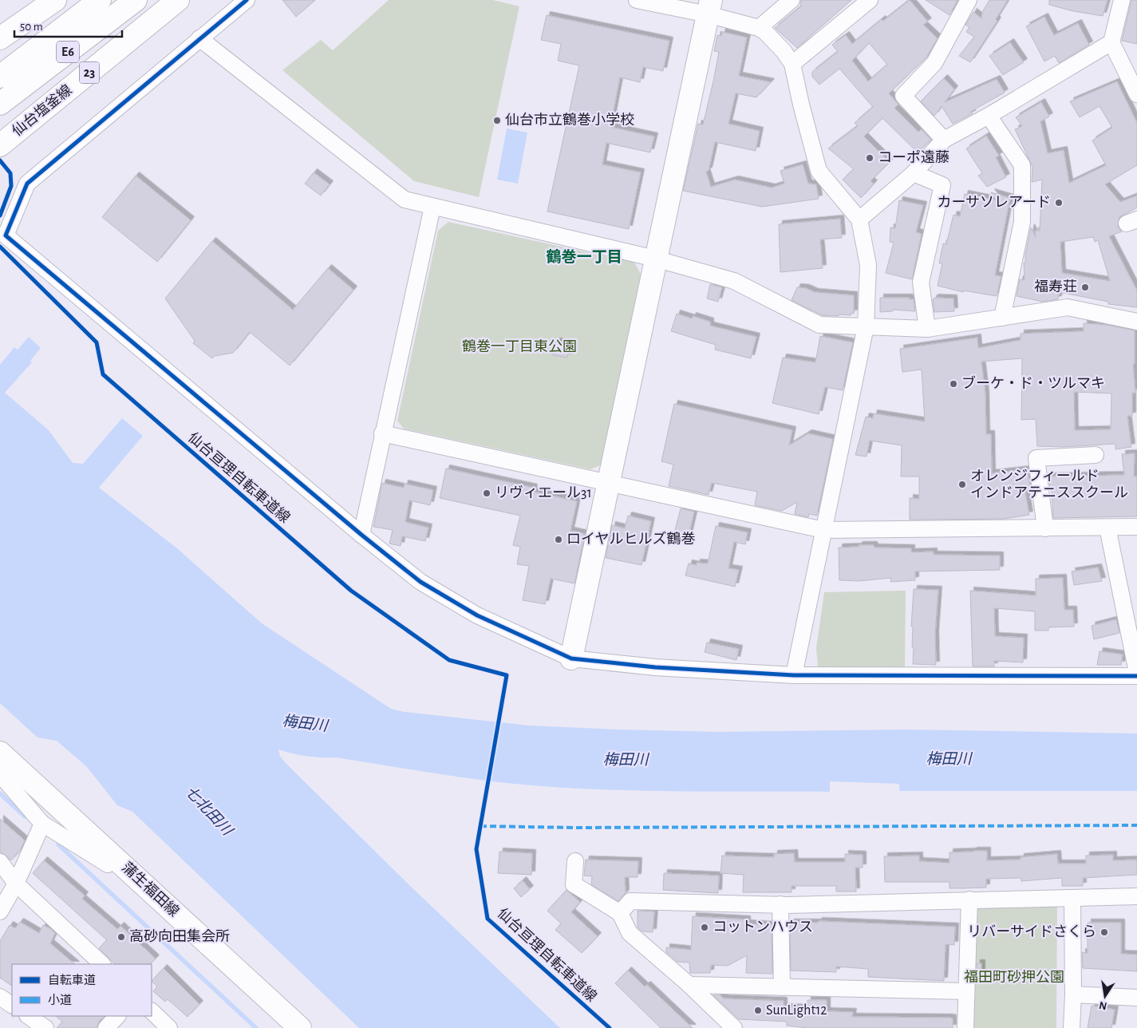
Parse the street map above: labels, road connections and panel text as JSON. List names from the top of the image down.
{
  "streets": {
    "main road": [
      "E6",
      "23",
      "仙台塩釜線",
      "蒲生福田線"
    ],
    "cycle path": ["仙台亘理自転車道線"]
  },
  "districts": ["鶴巻一丁目"],
  "water": ["梅田川", "七北田川"],
  "parks": ["鶴巻一丁目東公園", "福田町砂押公園"],
  "places": [
    "仙台市立鶴巻小学校",
    "コーポ遠藤",
    "カーサソレアード",
    "福寿荘",
    "ブーケ・ド・ツルマキ",
    "オレンジフィールド インドアテニススクール",
    "リヴィエール31",
    "ロイヤルヒルズ鶴巻",
    "コットンハウス",
    "リバーサイドさくら",
    "高砂向田集会所",
    "SunLight12"
  ],
  "legend": ["自転車道", "小道"],
  "scale_bar": "50 m",
  "north": "bottom"
}
